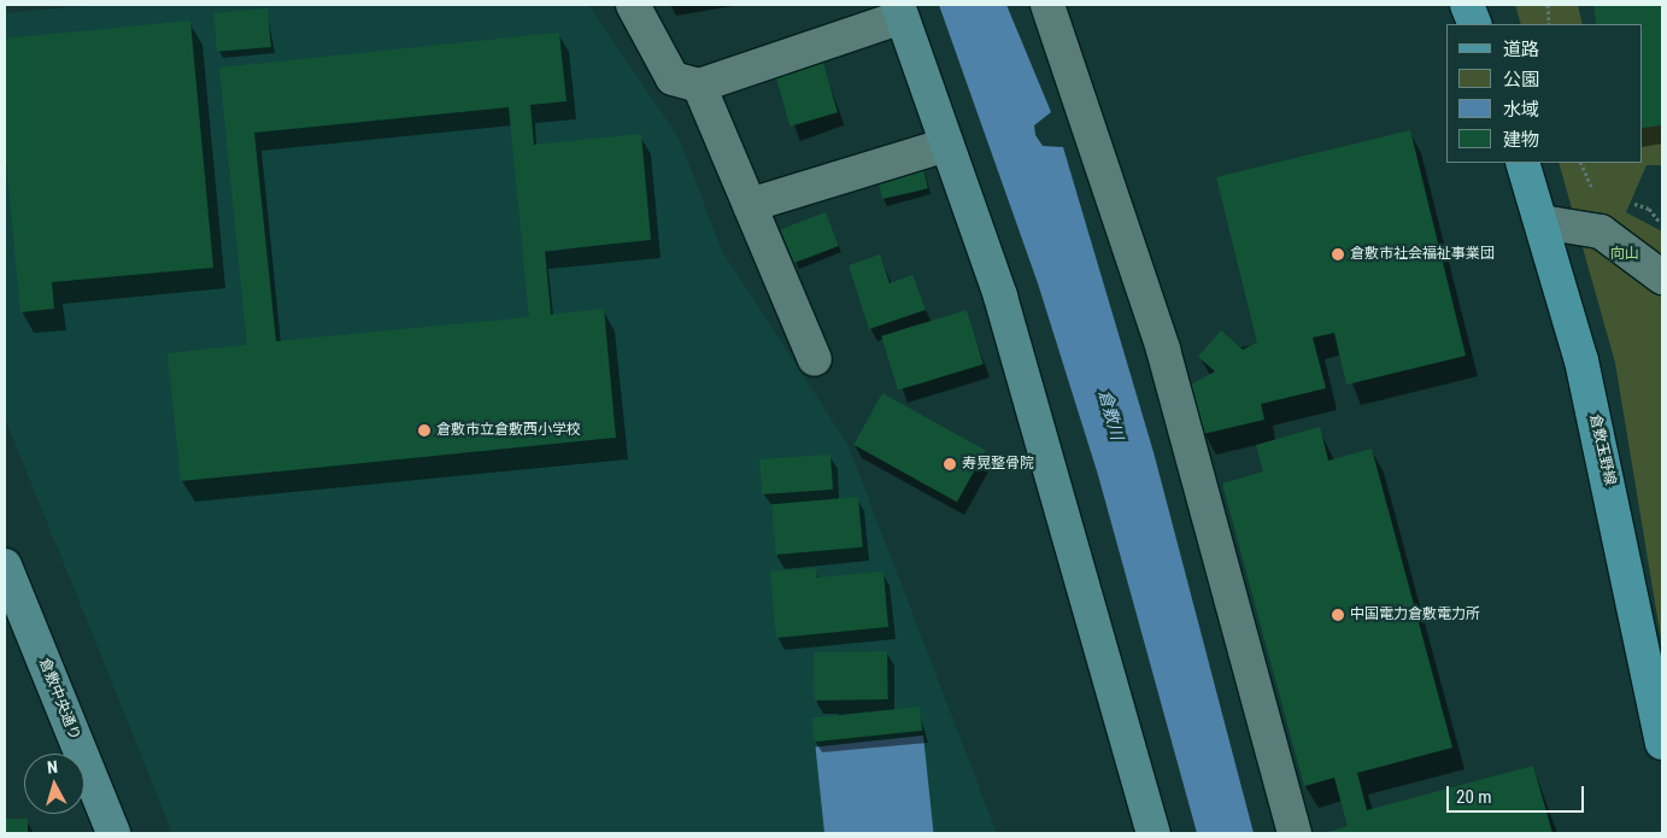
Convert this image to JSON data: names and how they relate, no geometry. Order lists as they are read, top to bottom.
{
  "streets": {
    "main road": ["倉敷玉野線"],
    "street": ["倉敷中央通り"]
  },
  "water": ["倉敷川"],
  "parks": ["向山"],
  "places": [
    "倉敷市社会福祉事業団",
    "倉敷市立倉敷西小学校",
    "寿晃整骨院",
    "中国電力倉敷電力所"
  ],
  "legend": [
    "道路",
    "公園",
    "水域",
    "建物"
  ],
  "scale_bar": "20 m",
  "north": "top"
}
